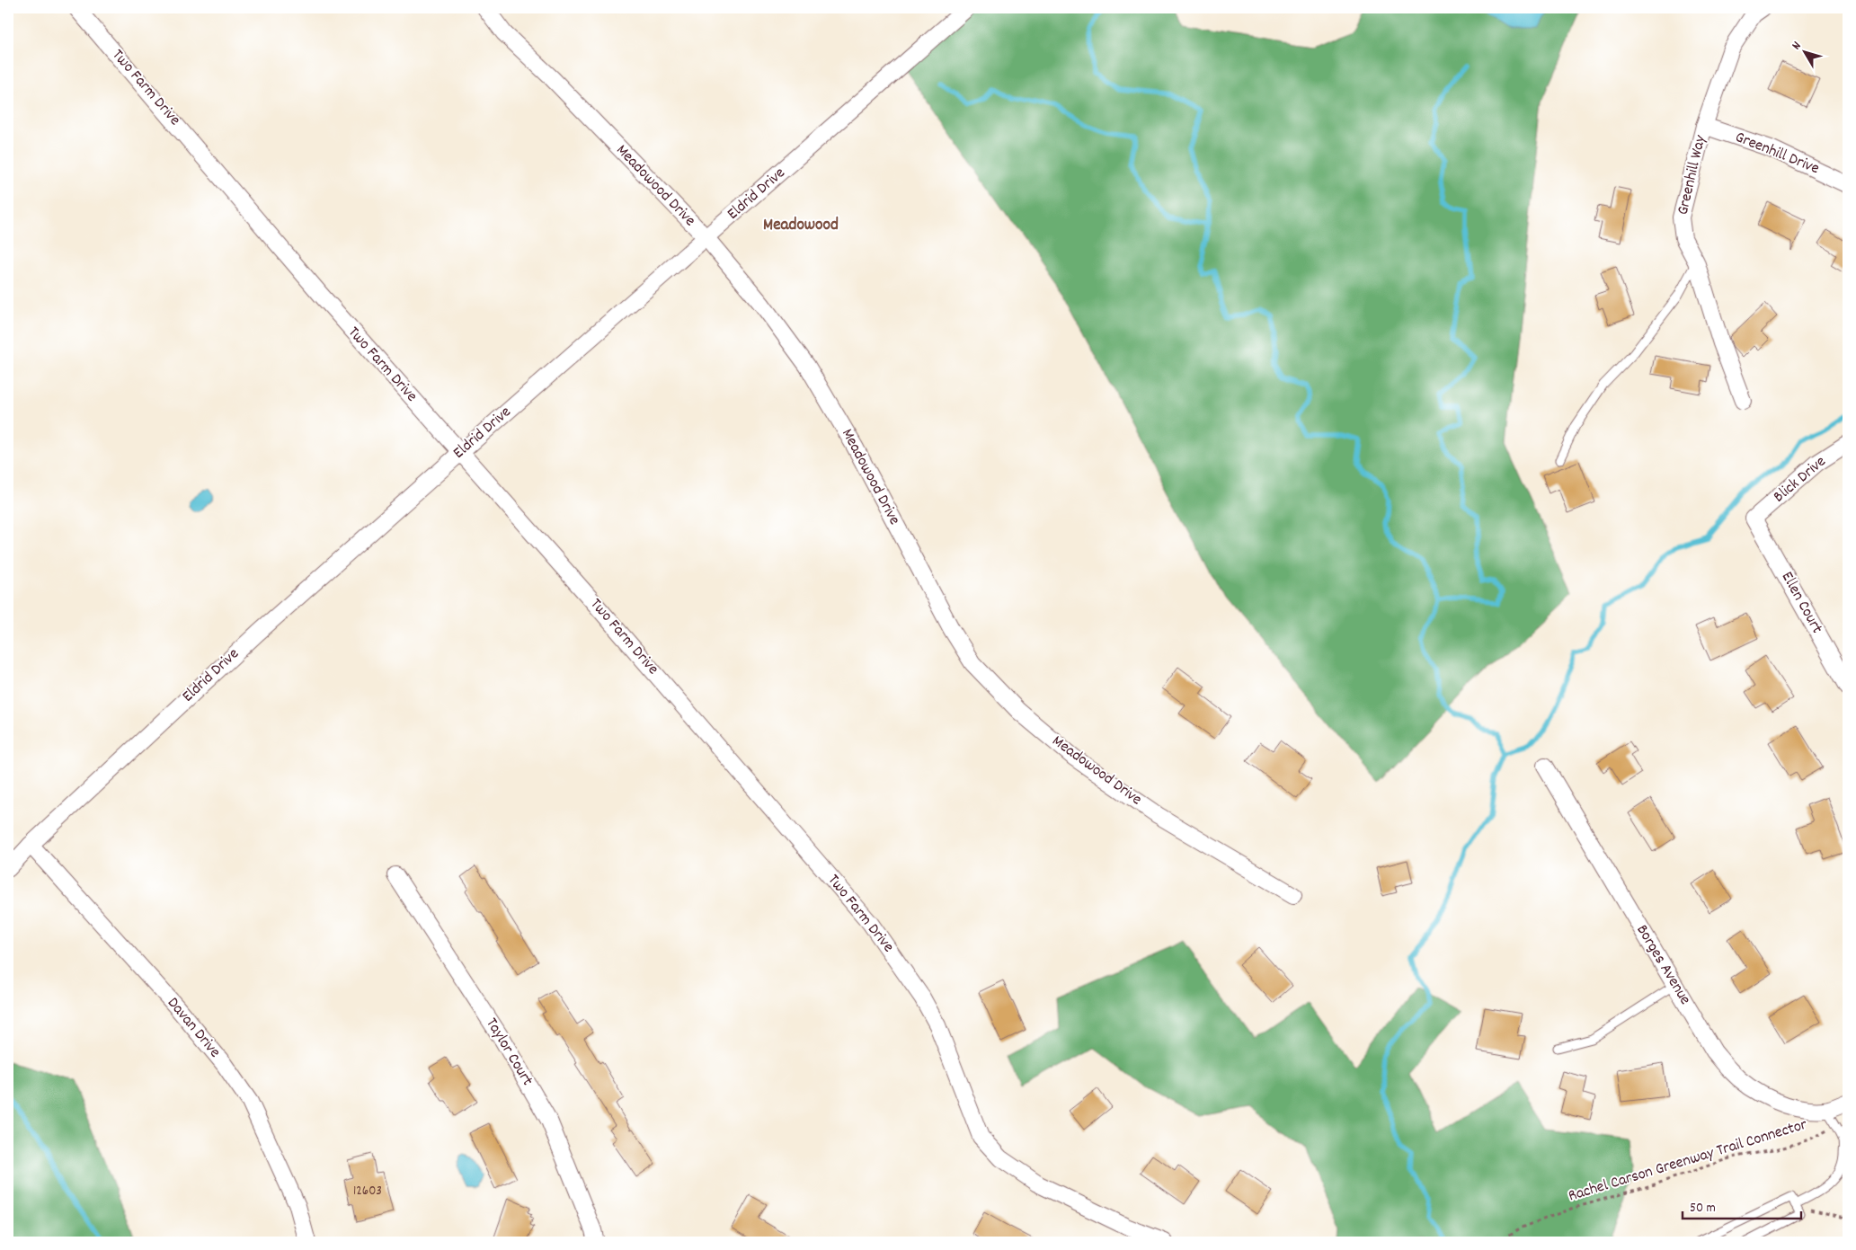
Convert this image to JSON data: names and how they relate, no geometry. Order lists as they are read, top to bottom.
{
  "streets": {
    "street": [
      "Two Farm Drive",
      "Greenhill Drive",
      "Greenhill Way",
      "Meadowood Drive",
      "Eldrid Drive",
      "Blick Drive",
      "Ellen Court",
      "Borges Avenue",
      "Davan Drive",
      "Taylor Court"
    ],
    "path": ["Rachel Carson Greenway Trail Connector"]
  },
  "crossings": [
    ["Two Farm Drive", "Eldrid Drive"],
    ["Greenhill Drive", "Greenhill Way"],
    ["Meadowood Drive", "Eldrid Drive"],
    ["Eldrid Drive", "Davan Drive"],
    ["Blick Drive", "Ellen Court"]
  ],
  "districts": ["Meadowood"],
  "house_numbers": ["12603"],
  "scale_bar": "50 m",
  "north": "top left"
}
